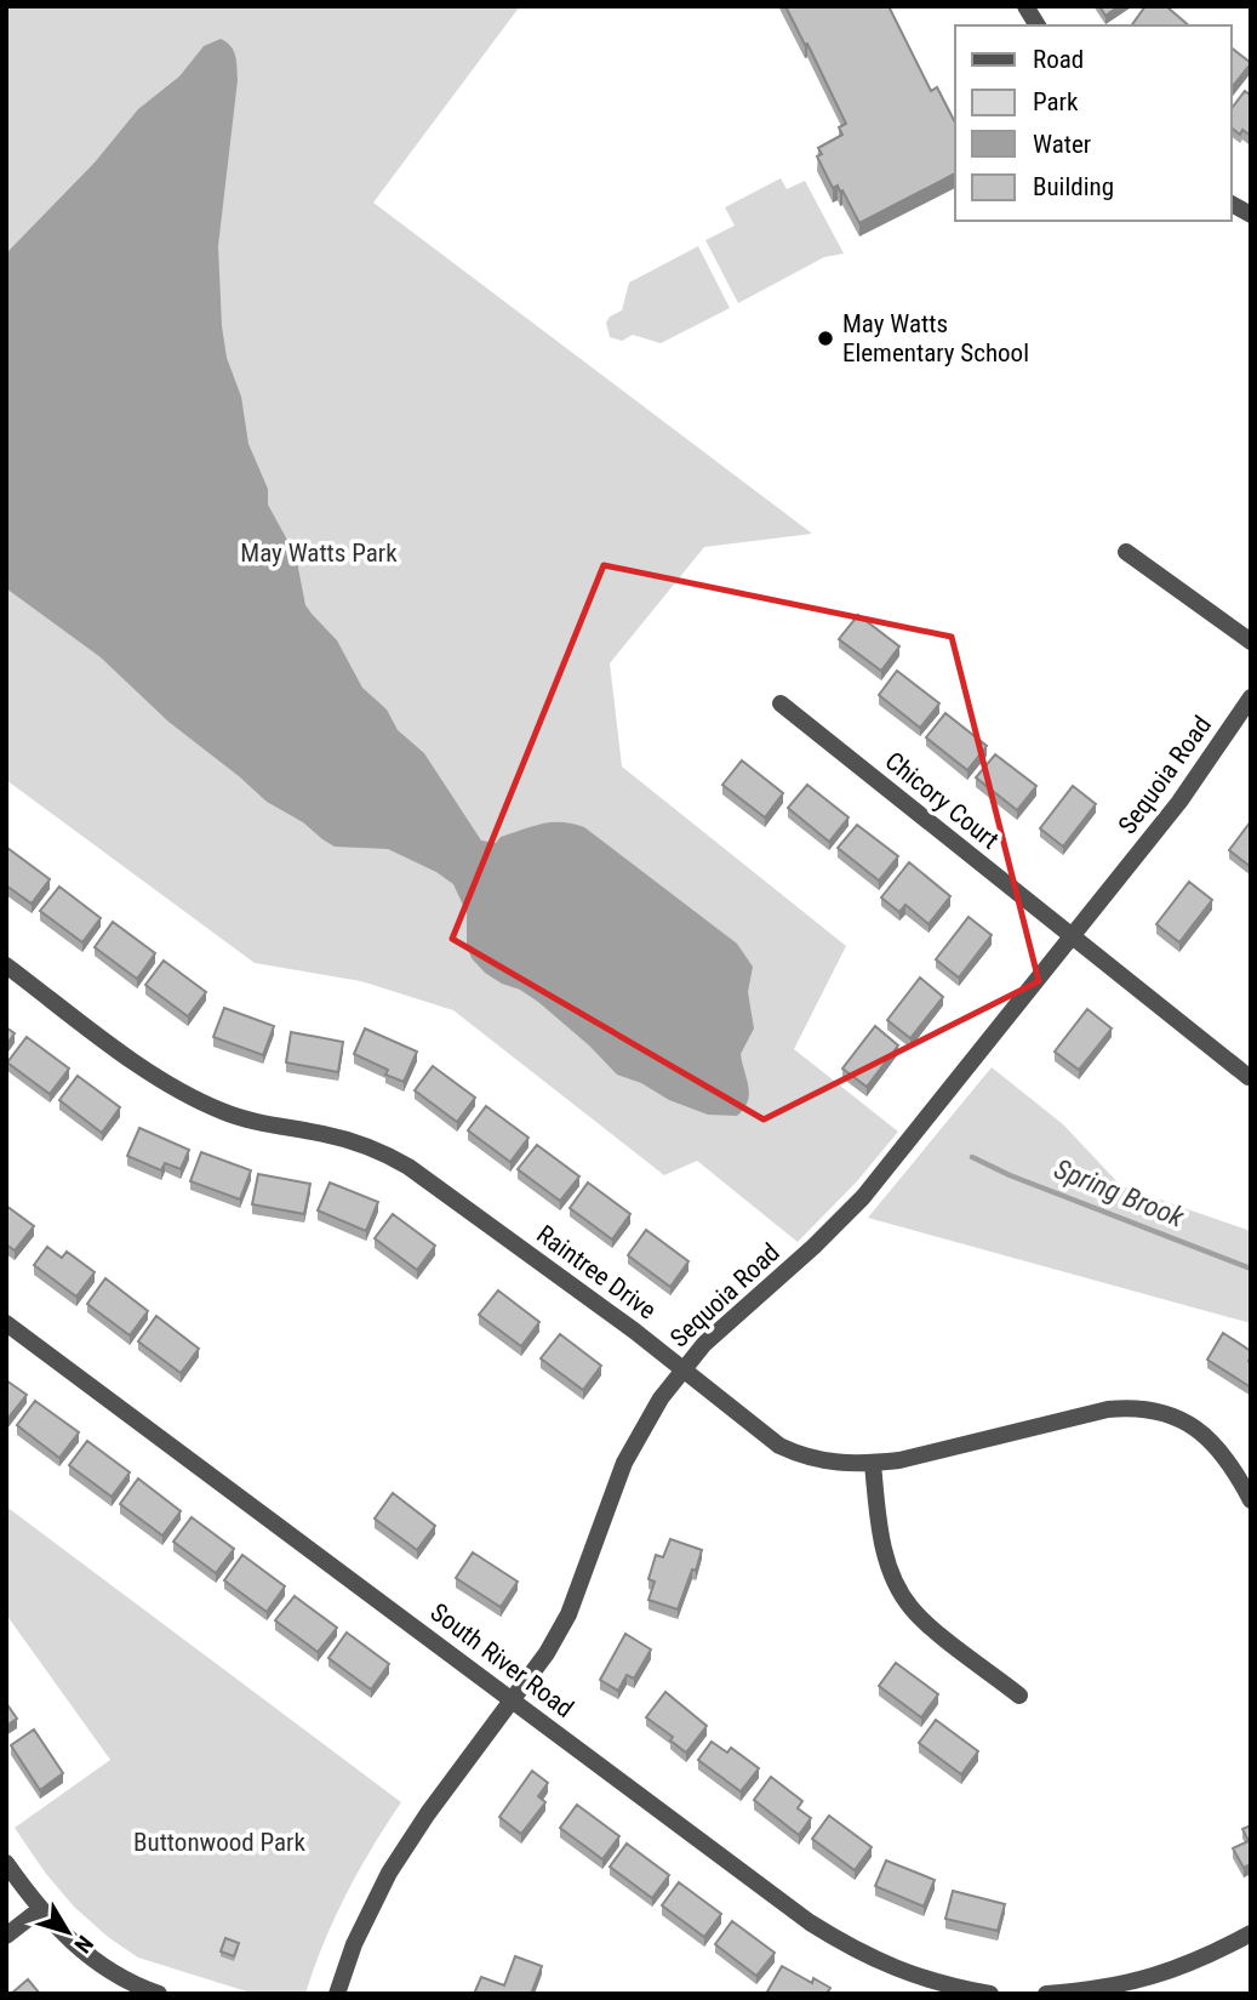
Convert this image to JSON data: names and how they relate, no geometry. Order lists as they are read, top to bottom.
{
  "streets": {
    "street": [
      "Sequoia Road",
      "Chicory Court",
      "Raintree Drive",
      "South River Road"
    ]
  },
  "crossings": [
    ["Sequoia Road", "Chicory Court"],
    ["Sequoia Road", "Raintree Drive"],
    ["Sequoia Road", "South River Road"]
  ],
  "water": ["Spring Brook"],
  "parks": ["May Watts Park", "Buttonwood Park"],
  "places": ["May Watts Elementary School"],
  "legend": [
    "Road",
    "Park",
    "Water",
    "Building"
  ],
  "north": "bottom right"
}
